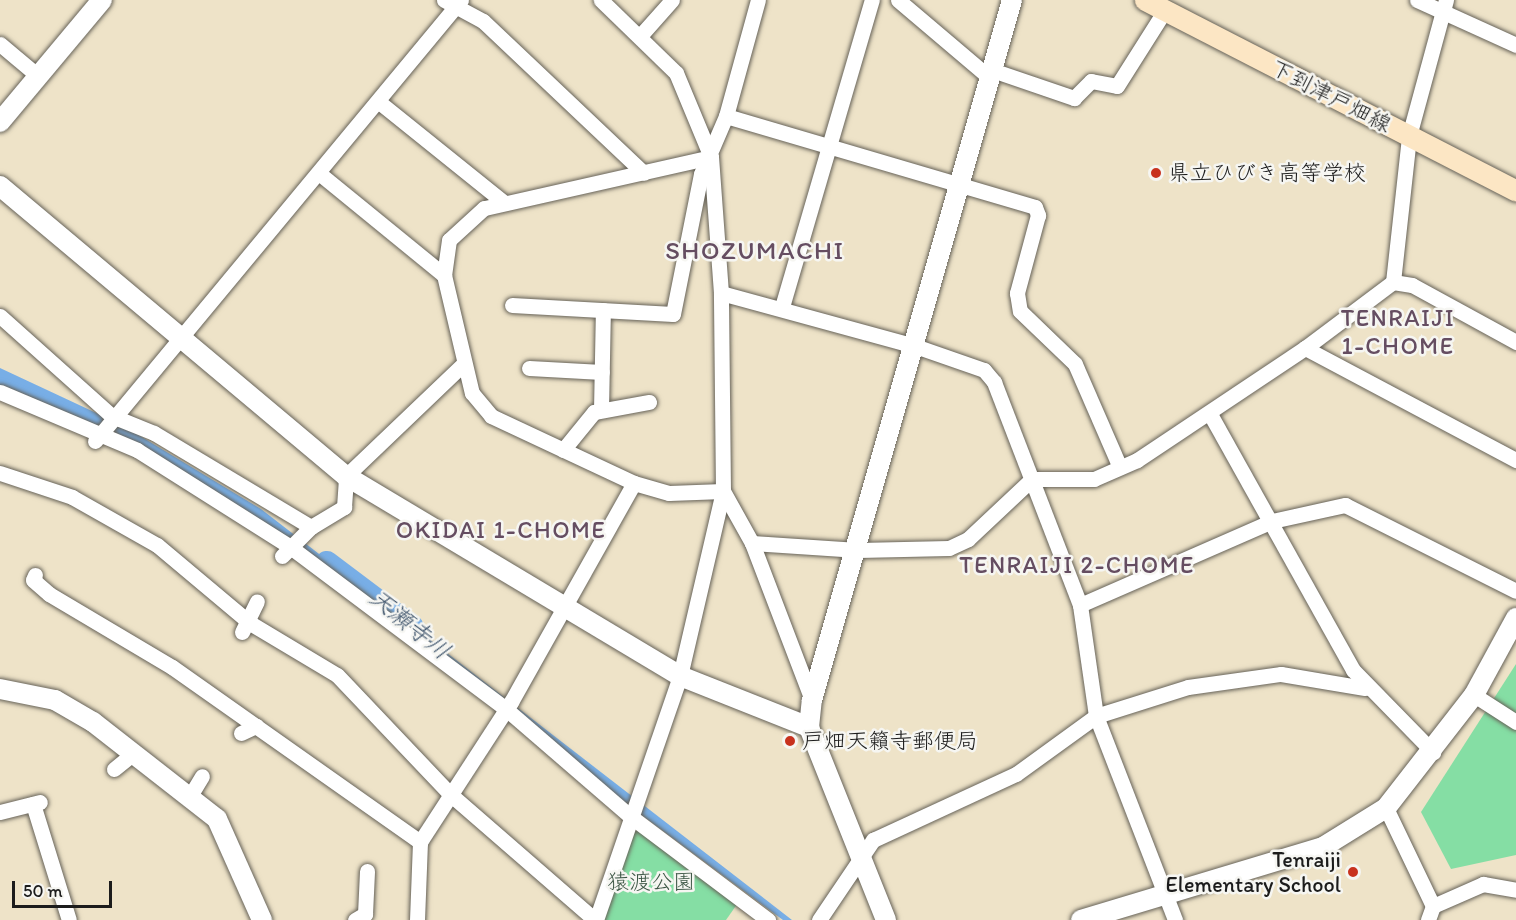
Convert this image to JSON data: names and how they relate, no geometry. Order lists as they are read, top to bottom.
{
  "streets": {
    "main road": ["下到津戸畑線"]
  },
  "districts": [
    "SHOZUMACHI",
    "TENRAIJI 1-CHOME",
    "OKIDAI 1-CHOME",
    "TENRAIJI 2-CHOME"
  ],
  "water": ["天瀬寺川"],
  "parks": ["猿渡公園"],
  "places": ["県立ひびき高等学校", "戸畑天籟寺郵便局", "Tenraiji Elementary School"],
  "scale_bar": "50 m"
}
